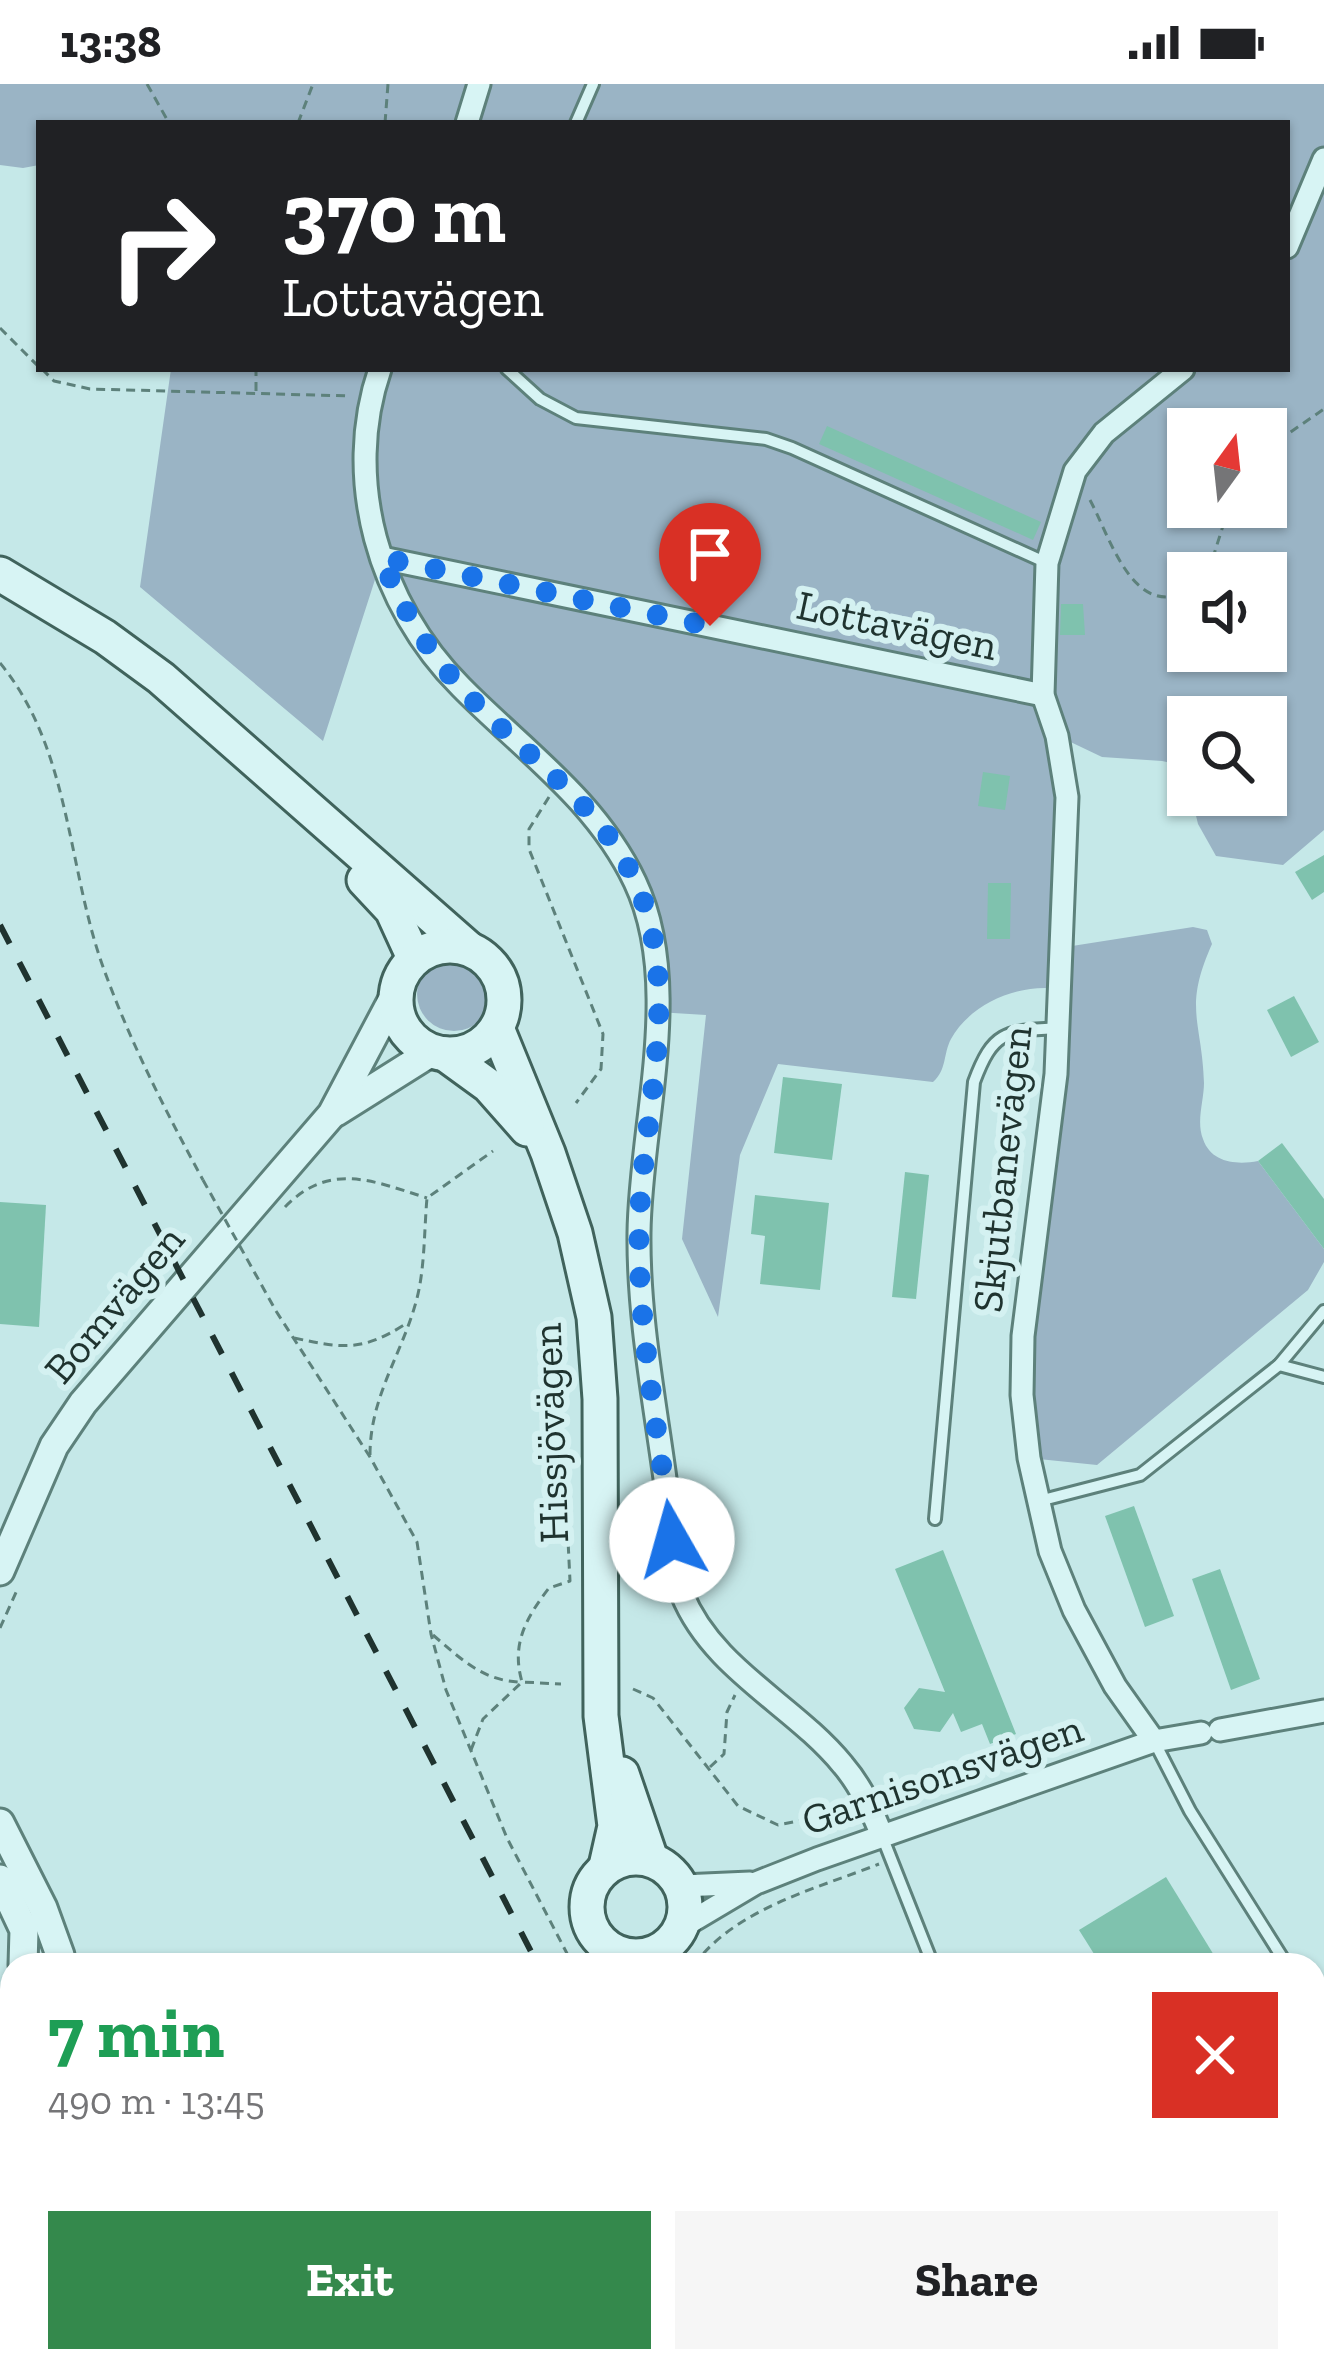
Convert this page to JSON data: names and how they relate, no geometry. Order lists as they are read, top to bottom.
{
  "streets": {
    "main road": ["Hissjövägen"],
    "street": [
      "Lottavägen",
      "Skjutbanevägen",
      "Bomvägen",
      "Garnisonsvägen"
    ]
  },
  "crossings": [
    ["Lottavägen", "Skjutbanevägen"],
    ["Skjutbanevägen", "Garnisonsvägen"],
    ["Bomvägen", "Hissjövägen"]
  ],
  "north": "top",
  "page": {
    "status": "13:38",
    "turn": ["370 m", "Lottavägen"],
    "heading": ["7 min", "490 m · 13:45"],
    "buttons": ["Exit", "Share"]
  }
}
